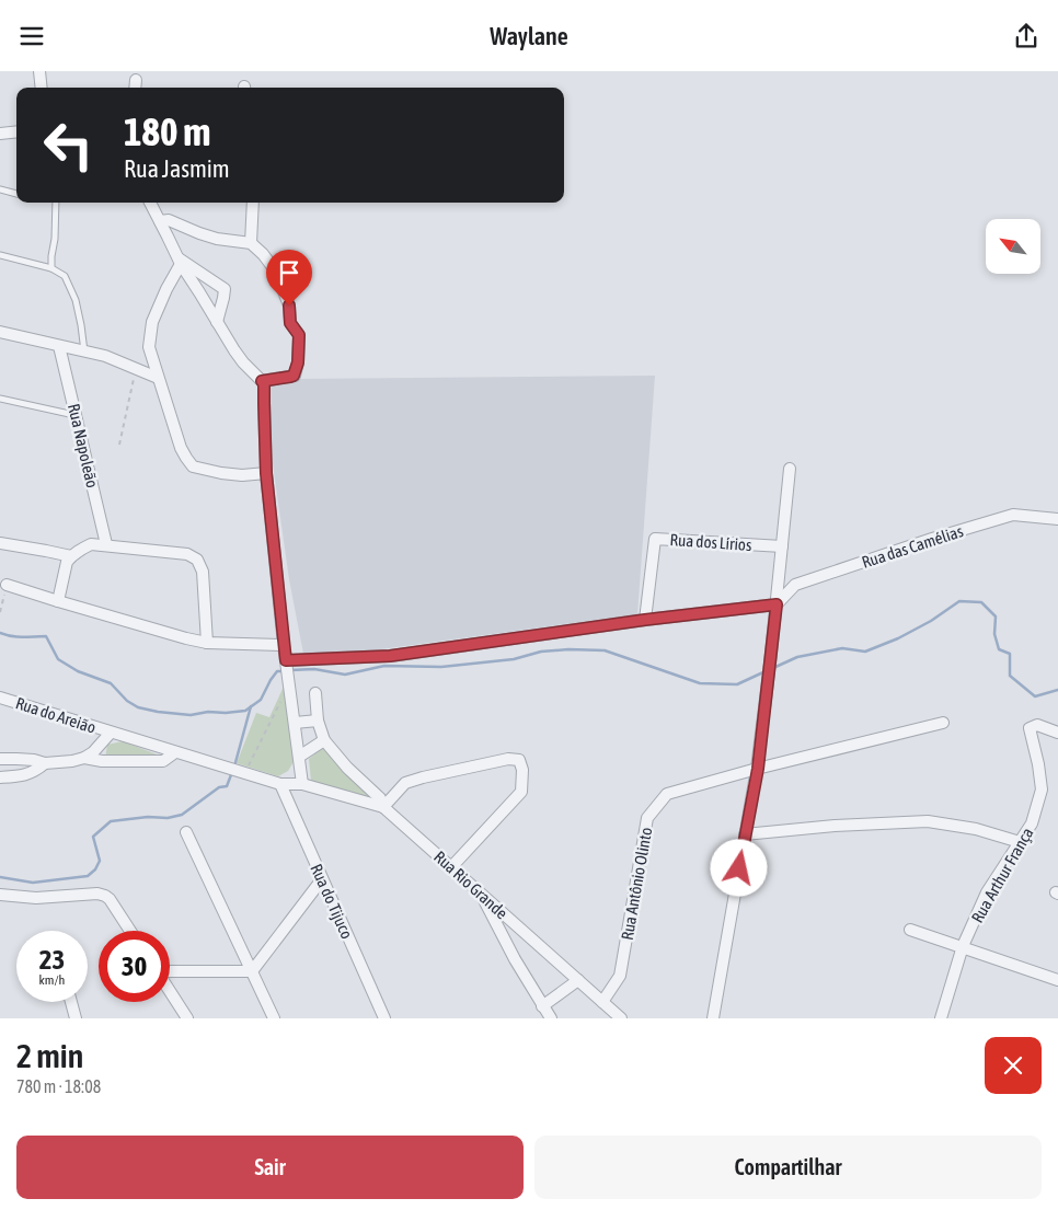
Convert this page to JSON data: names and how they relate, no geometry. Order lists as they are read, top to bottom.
{
  "streets": {
    "street": [
      "Rua Napoleão",
      "Rua dos Lírios",
      "Rua das Camélias",
      "Rua do Areião",
      "Rua Arthur França",
      "Rua Antônio Olinto",
      "Rua Rio Grande",
      "Rua do Tijuco"
    ]
  },
  "crossings": [
    ["Rua Antônio Olinto", "Rua Rio Grande"]
  ],
  "north": "top left",
  "page": {
    "header": "Waylane",
    "turn": ["180 m", "Rua Jasmim"],
    "speed": "23 km/h",
    "limit": "30",
    "heading": ["2 min", "780 m · 18:08"],
    "buttons": ["Sair", "Compartilhar"]
  }
}
